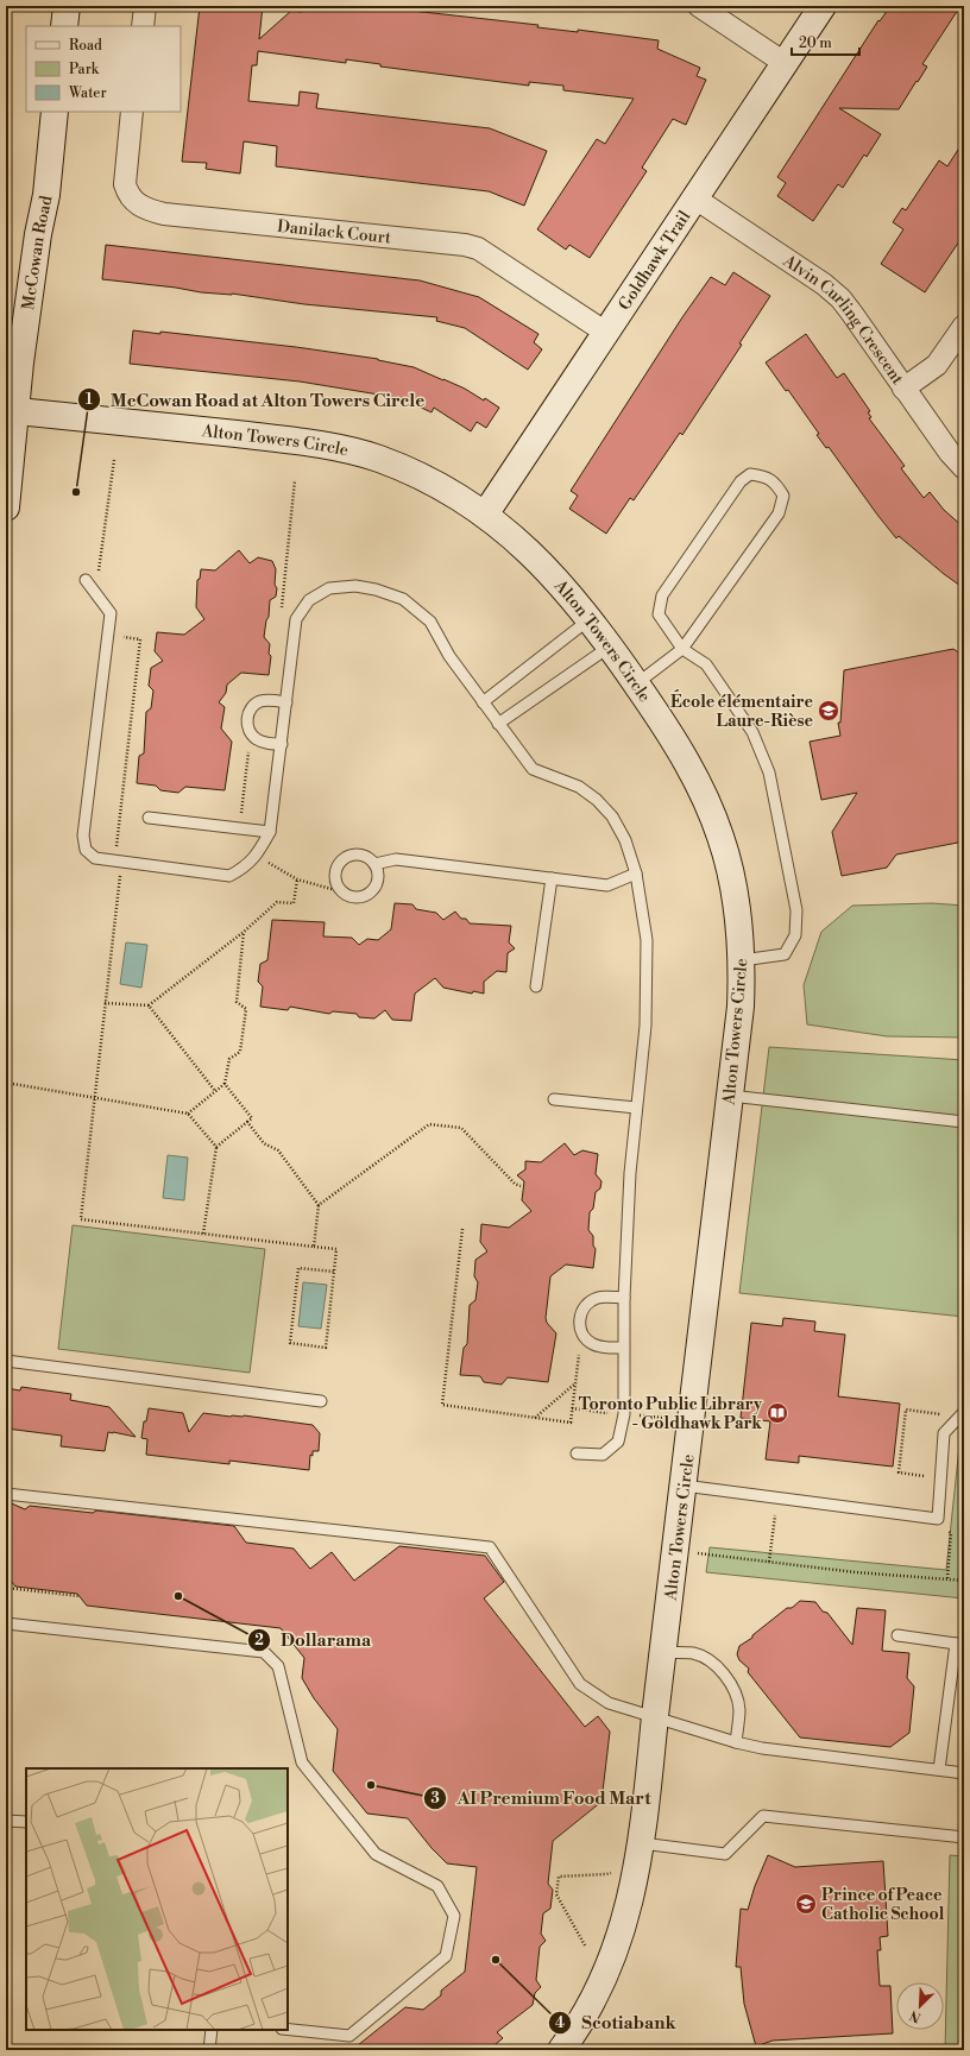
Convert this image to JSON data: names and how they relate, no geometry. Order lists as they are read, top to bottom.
{
  "streets": {
    "street": [
      "Danilack Court",
      "McCowan Road",
      "Goldhawk Trail",
      "Alvin Curling Crescent",
      "Alton Towers Circle"
    ]
  },
  "crossings": [
    ["Danilack Court", "Goldhawk Trail"],
    ["McCowan Road", "Alton Towers Circle"],
    ["Goldhawk Trail", "Alvin Curling Crescent"],
    ["Goldhawk Trail", "Alton Towers Circle"]
  ],
  "places": {
    "other": [
      "McCowan Road at Alton Towers Circle",
      "Dollarama",
      "AI Premium Food Mart",
      "Scotiabank"
    ],
    "school or university": ["École élémentaire Laure-Rièse", "Prince of Peace Catholic School"],
    "library": ["Toronto Public Library - Goldhawk Park"]
  },
  "legend": ["Road", "Park", "Water"],
  "scale_bar": "20 m",
  "north": "bottom left"
}
